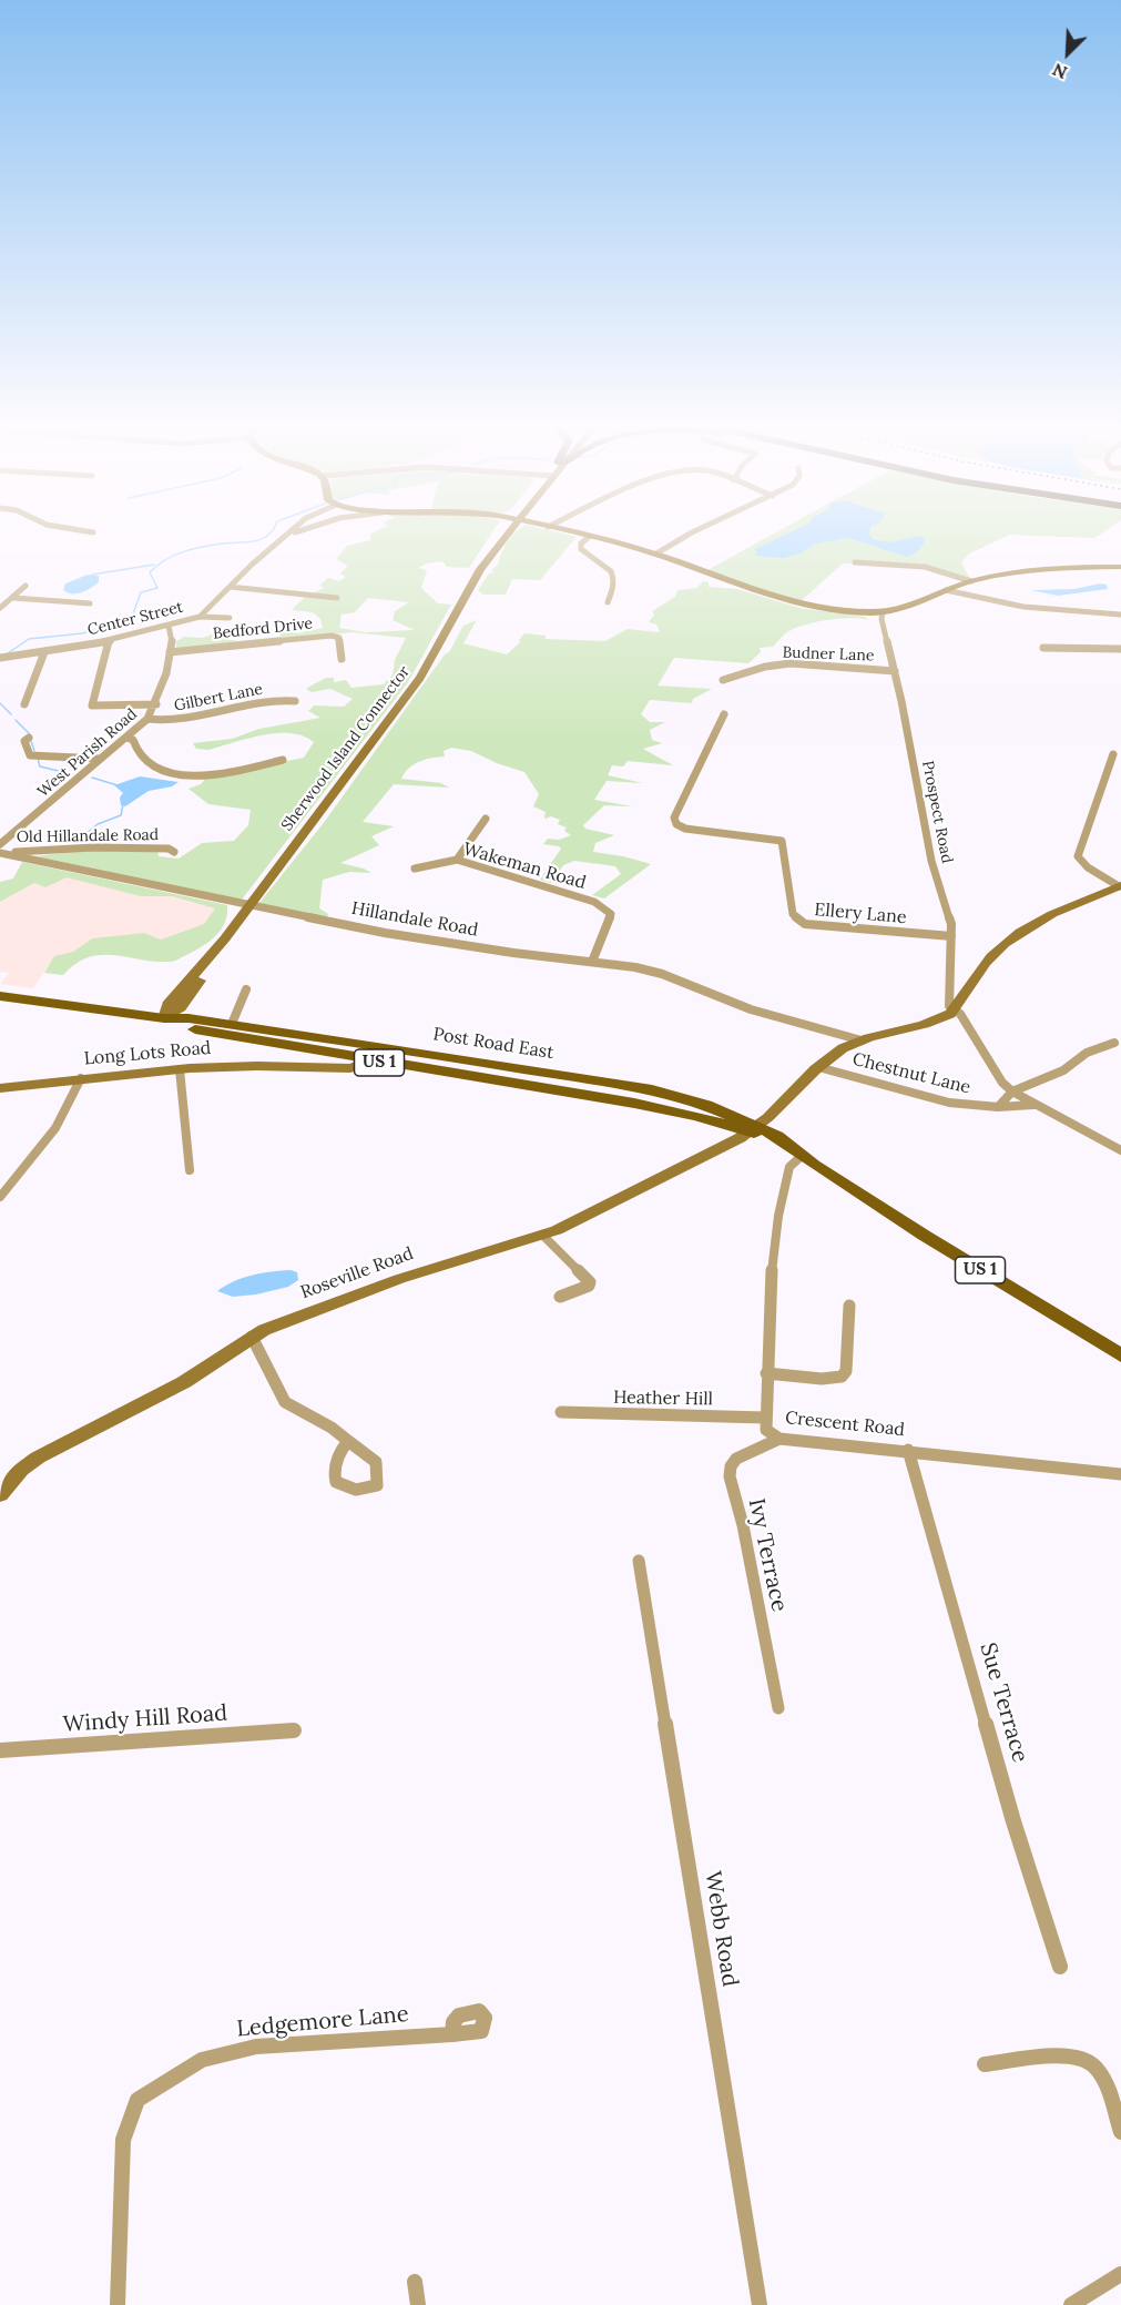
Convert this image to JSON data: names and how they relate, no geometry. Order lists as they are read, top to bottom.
{
  "streets": {
    "main road": [
      "Sherwood Island Connector",
      "Post Road East",
      "Long Lots Road",
      "US 1",
      "Roseville Road"
    ],
    "street": [
      "Center Street",
      "Bedford Drive",
      "Budner Lane",
      "Gilbert Lane",
      "West Parish Road",
      "Prospect Road",
      "Old Hillandale Road",
      "Wakeman Road",
      "Ellery Lane",
      "Hillandale Road",
      "Chestnut Lane",
      "Heather Hill",
      "Crescent Road",
      "Ivy Terrace",
      "Sue Terrace",
      "Windy Hill Road",
      "Webb Road",
      "Ledgemore Lane"
    ]
  },
  "crossings": [
    ["Center Street", "West Parish Road"],
    ["Bedford Drive", "West Parish Road"],
    ["Budner Lane", "Prospect Road"],
    ["Gilbert Lane", "West Parish Road"],
    ["Sherwood Island Connector", "Post Road East"],
    ["Prospect Road", "Ellery Lane"],
    ["Old Hillandale Road", "Hillandale Road"],
    ["Wakeman Road", "Hillandale Road"],
    ["Hillandale Road", "Roseville Road"],
    ["Post Road East", "Long Lots Road"],
    ["Post Road East", "Roseville Road"],
    ["Post Road East", "Crescent Road"],
    ["Chestnut Lane", "Roseville Road"],
    ["Heather Hill", "Crescent Road"],
    ["Crescent Road", "Ivy Terrace"],
    ["Crescent Road", "Sue Terrace"]
  ],
  "north": "bottom left"
}
